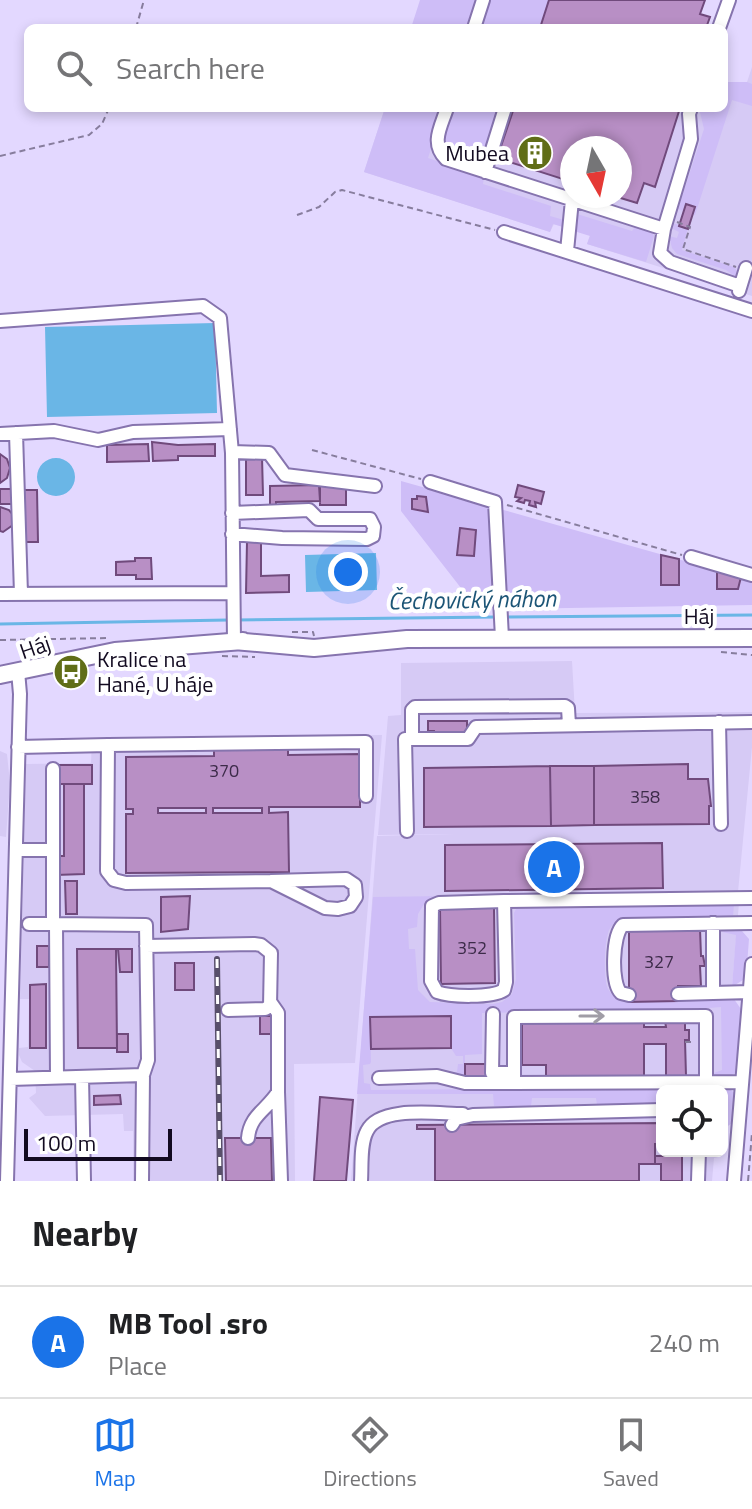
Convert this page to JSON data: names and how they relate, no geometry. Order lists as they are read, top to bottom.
{
  "streets": {
    "main road": ["Háj"]
  },
  "water": ["Čechovický náhon"],
  "places": {
    "building": ["Mubea"],
    "bus stop": ["Kralice na Hané, U háje"]
  },
  "house_numbers": [
    "370",
    "358",
    "352",
    "327"
  ],
  "scale_bar": "100 m",
  "north": "bottom",
  "page": {
    "search": "Search here",
    "pins": "A",
    "scale": "100 m",
    "heading": "Nearby",
    "list": [
      {
        "mark": "A",
        "name": "MB Tool .sro",
        "note": "Place",
        "value": "240 m"
      }
    ],
    "nav": ["Map", "Directions", "Saved"]
  }
}
